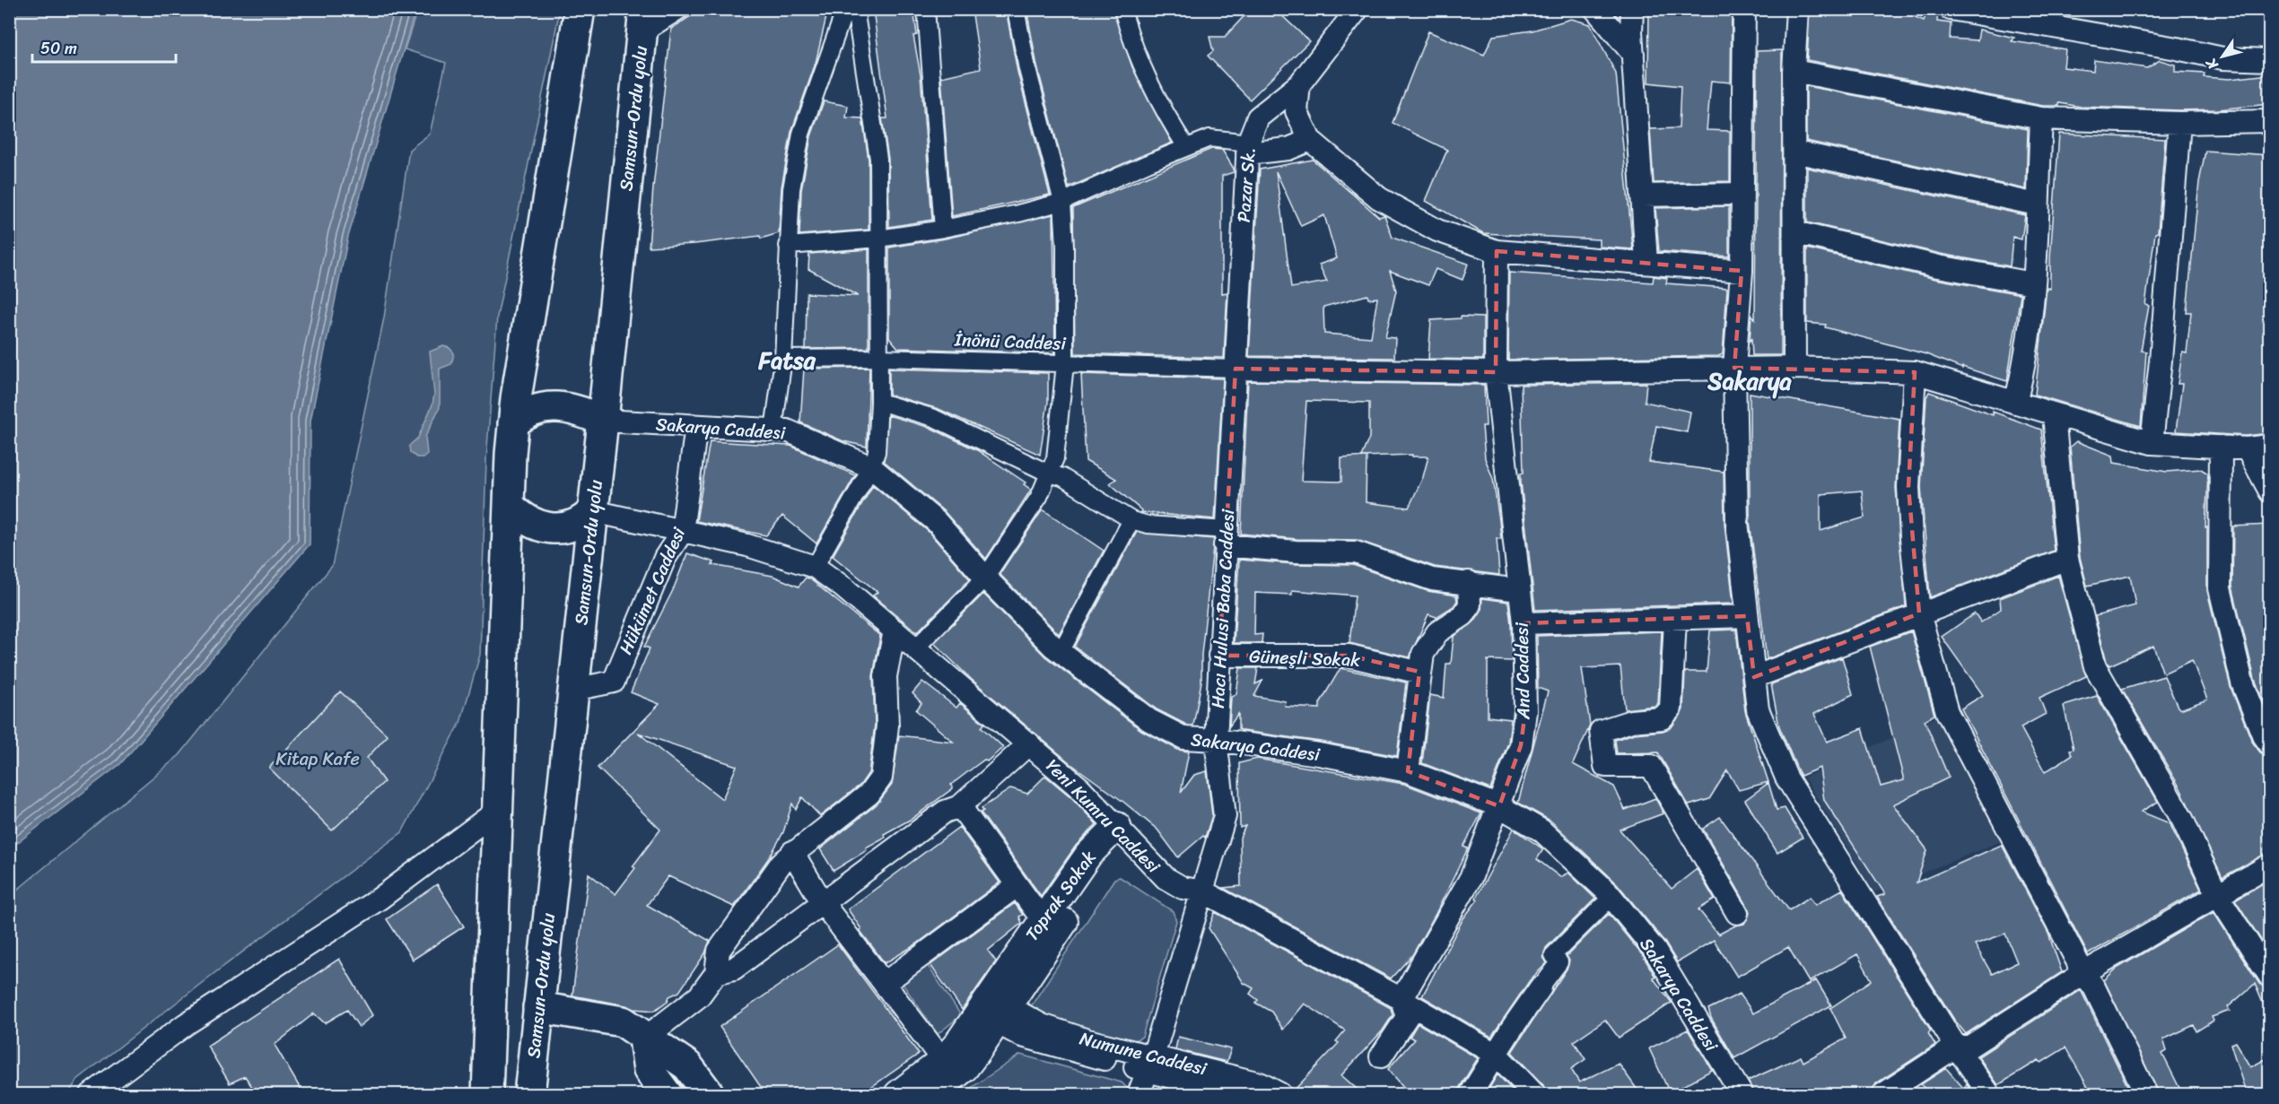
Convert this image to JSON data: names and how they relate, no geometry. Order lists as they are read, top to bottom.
{
  "streets": {
    "main road": ["Samsun-Ordu yolu"],
    "street": [
      "Pazar Sk.",
      "İnönü Caddesi",
      "Sakarya Caddesi",
      "Hükümet Caddesi",
      "Hacı Hulusi Baba Caddesi",
      "Güneşli Sokak",
      "And Caddesi",
      "Yeni Kumru Caddesi",
      "Toprak Sokak",
      "Numune Caddesi"
    ]
  },
  "crossings": [
    ["Samsun-Ordu yolu", "Sakarya Caddesi"],
    ["Samsun-Ordu yolu", "Hükümet Caddesi"],
    ["Samsun-Ordu yolu", "Yeni Kumru Caddesi"],
    ["Pazar Sk.", "İnönü Caddesi"],
    ["Pazar Sk.", "Hacı Hulusi Baba Caddesi"],
    ["İnönü Caddesi", "Hacı Hulusi Baba Caddesi"],
    ["Sakarya Caddesi", "Hükümet Caddesi"],
    ["Sakarya Caddesi", "Hacı Hulusi Baba Caddesi"],
    ["Sakarya Caddesi", "And Caddesi"],
    ["Sakarya Caddesi", "Yeni Kumru Caddesi"],
    ["Hükümet Caddesi", "Yeni Kumru Caddesi"],
    ["Hacı Hulusi Baba Caddesi", "Güneşli Sokak"],
    ["Hacı Hulusi Baba Caddesi", "Yeni Kumru Caddesi"],
    ["Hacı Hulusi Baba Caddesi", "Numune Caddesi"],
    ["And Caddesi", "Yeni Kumru Caddesi"],
    ["Yeni Kumru Caddesi", "Toprak Sokak"],
    ["Toprak Sokak", "Numune Caddesi"]
  ],
  "districts": ["Fatsa", "Sakarya"],
  "parks": ["Kitap Kafe"],
  "scale_bar": "50 m",
  "north": "bottom left"
}
